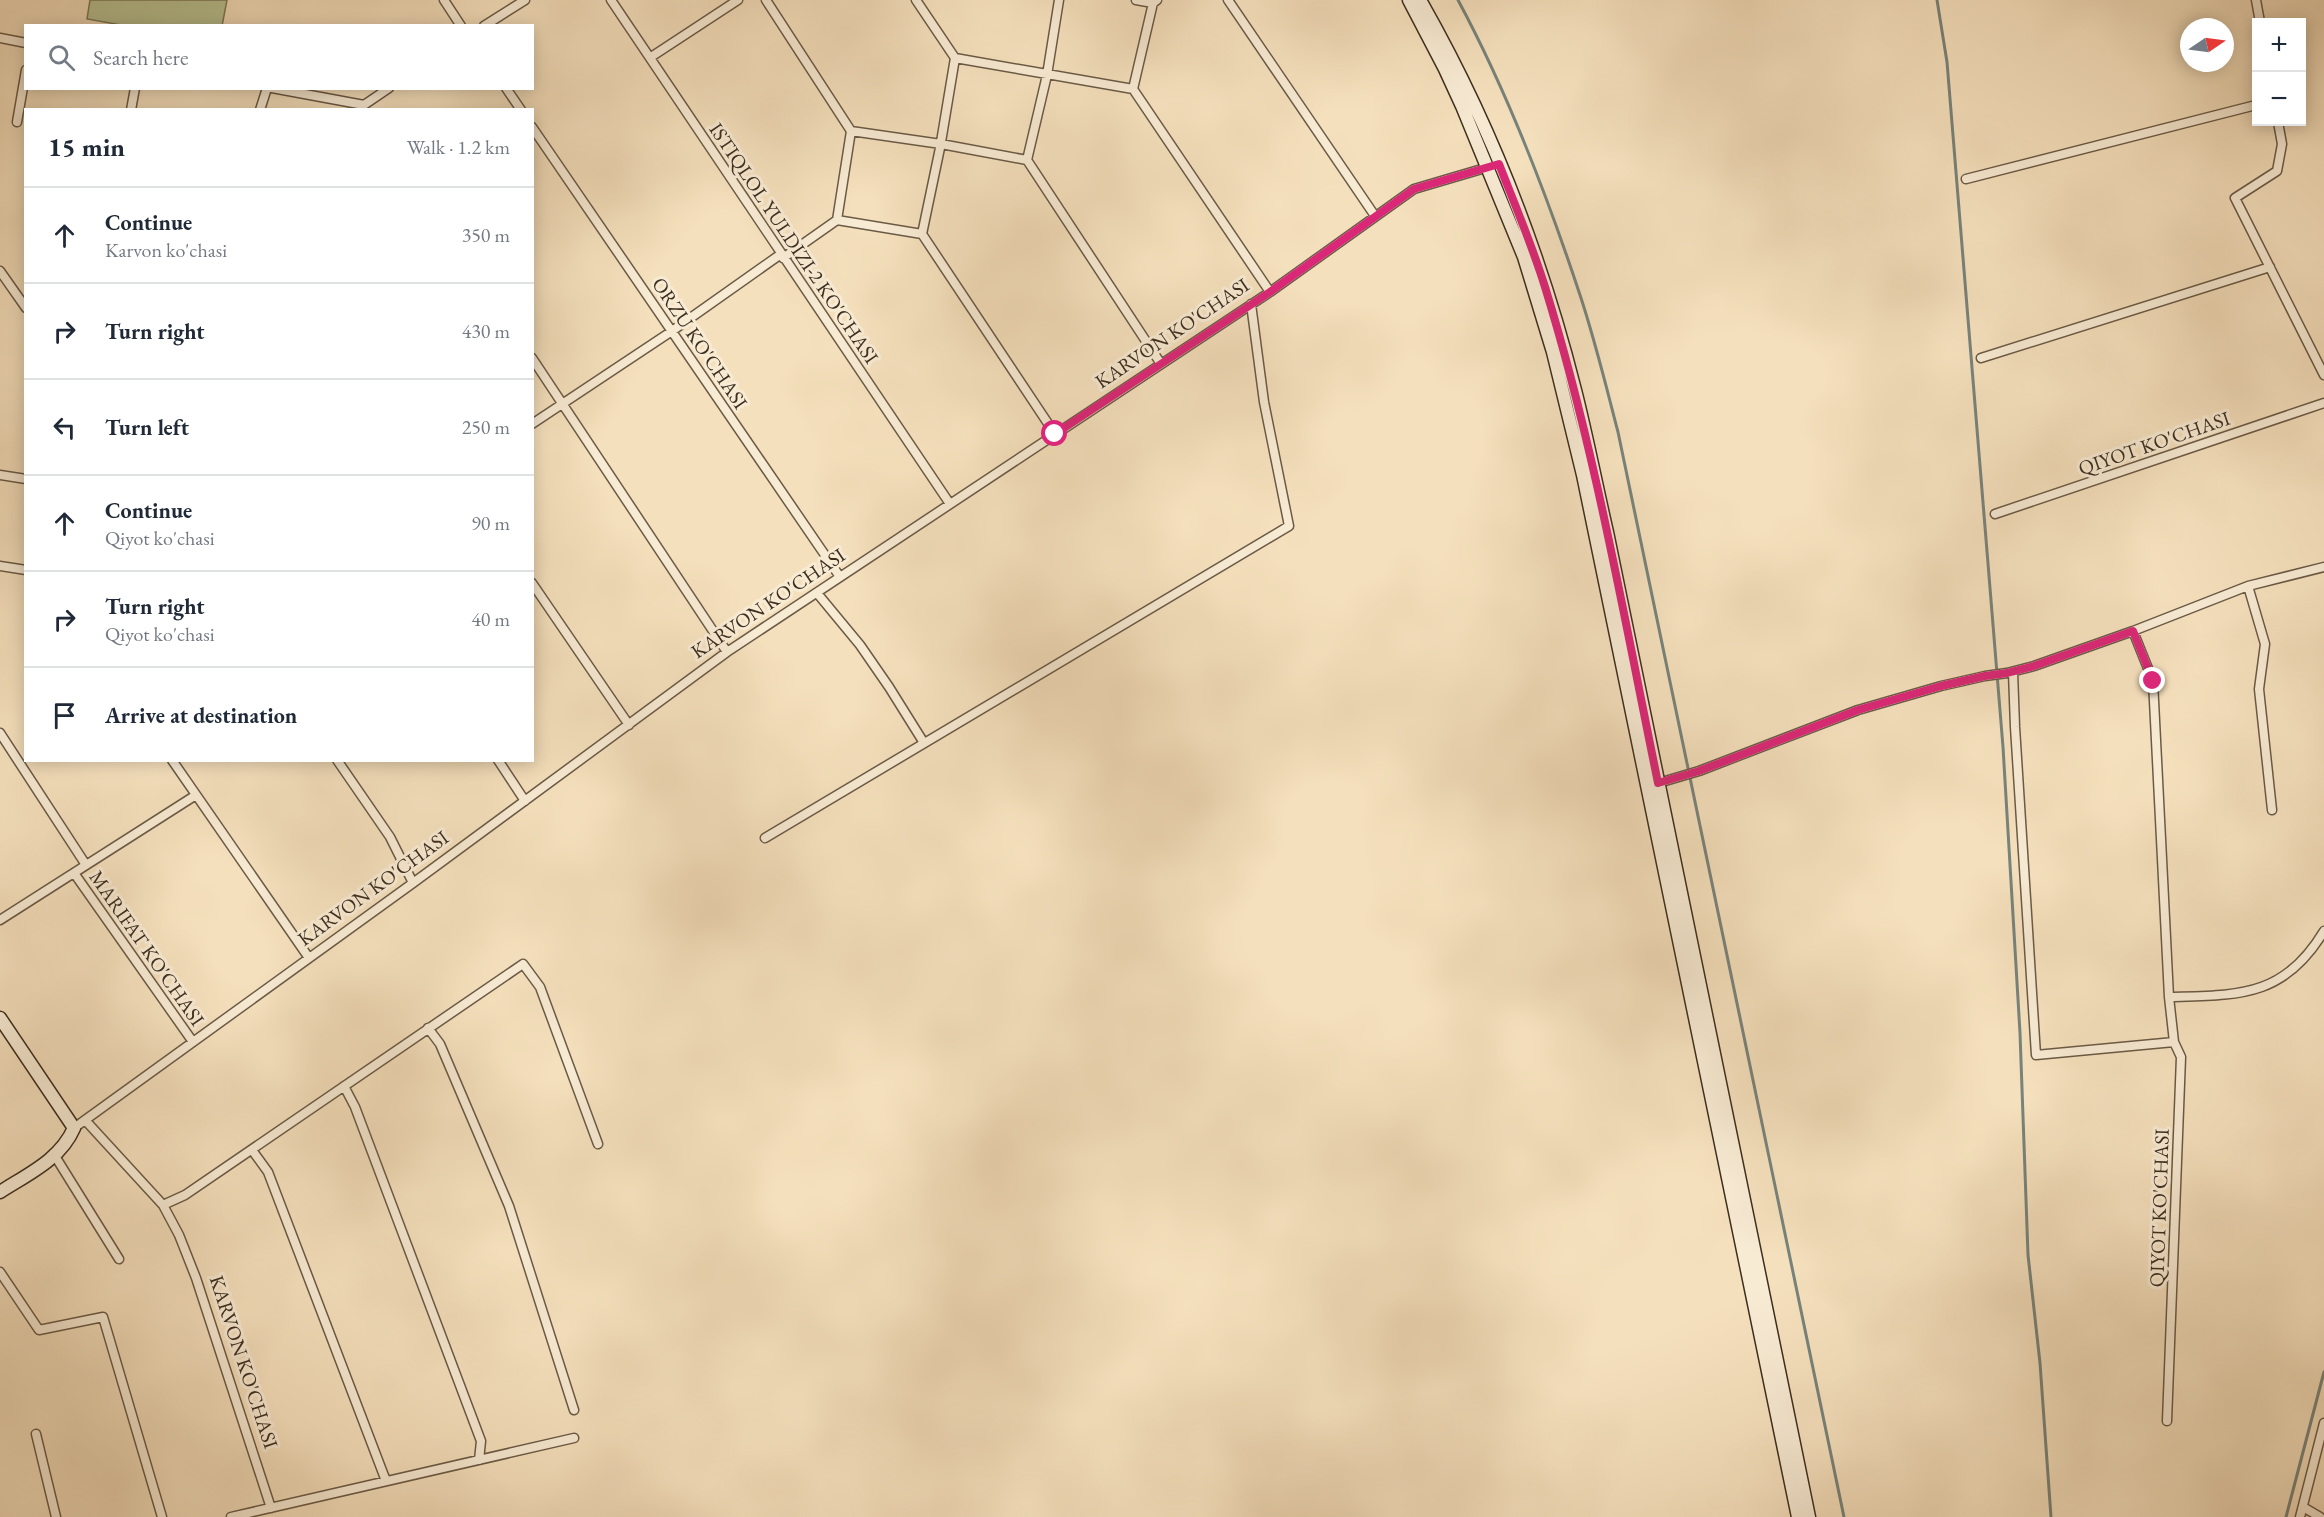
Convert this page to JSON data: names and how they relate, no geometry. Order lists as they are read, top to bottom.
{
  "streets": {
    "main road": ["KARVON KO'CHASI"],
    "street": [
      "ISTIQLOL YULDIZI-2 KO'CHASI",
      "ORZU KO'CHASI",
      "QIYOT KO'CHASI",
      "MARIFAT KO'CHASI"
    ]
  },
  "crossings": [
    ["ISTIQLOL YULDIZI-2 KO'CHASI", "KARVON KO'CHASI"],
    ["KARVON KO'CHASI", "ORZU KO'CHASI"],
    ["KARVON KO'CHASI", "MARIFAT KO'CHASI"]
  ],
  "north": "right",
  "page": {
    "map_buttons": ["+", "−"],
    "search": "Search here",
    "heading": ["15 min", "Walk · 1.2 km"],
    "list": [
      ["Continue", "Karvon ko'chasi", "350 m"],
      ["Turn right", "430 m"],
      ["Turn left", "250 m"],
      ["Continue", "Qiyot ko'chasi", "90 m"],
      ["Turn right", "Qiyot ko'chasi", "40 m"],
      "Arrive at destination"
    ]
  }
}
